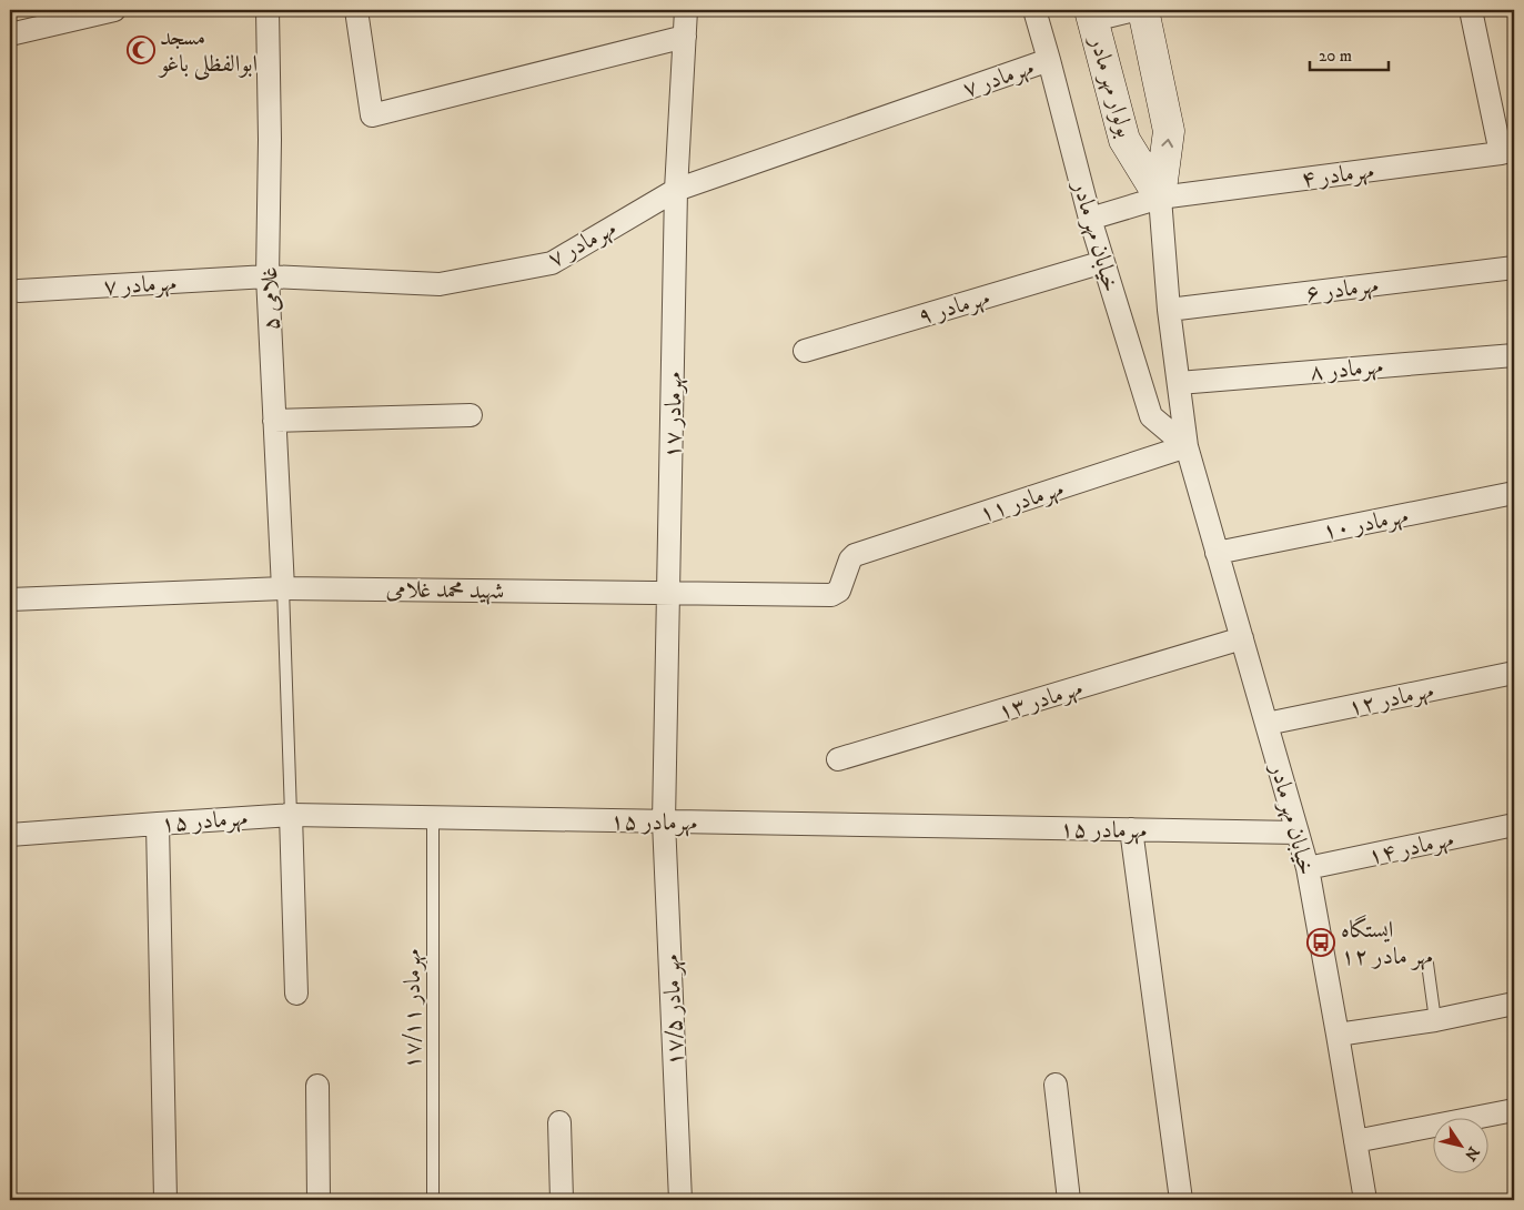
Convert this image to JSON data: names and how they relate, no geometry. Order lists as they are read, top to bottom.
{
  "streets": {
    "street": [
      "مهرمادر ۷",
      "بولوار مهر مادر",
      "مهرمادر ۴",
      "خیابان مهر مادر",
      "مهرمادر ۶",
      "غلامی ۵",
      "مهرمادر ۹",
      "مهرمادر ۸",
      "مهرمادر ۱۷",
      "مهرمادر ۱۱",
      "مهرمادر ۱۰",
      "شهید محمد غلامی",
      "مهرمادر ۱۲",
      "مهرمادر ۱۳",
      "مهرمادر ۱۵",
      "مهرمادر ۱۴",
      "مهر مادر ۱۷/۵"
    ],
    "lane": ["مهرمادر ۱۷/۱۱"]
  },
  "crossings": [
    ["مهرمادر ۷", "خیابان مهر مادر"],
    ["مهرمادر ۷", "غلامی ۵"],
    ["مهرمادر ۷", "مهرمادر ۱۷"],
    ["بولوار مهر مادر", "مهرمادر ۴"],
    ["بولوار مهر مادر", "خیابان مهر مادر"],
    ["مهرمادر ۴", "خیابان مهر مادر"],
    ["خیابان مهر مادر", "مهرمادر ۶"],
    ["خیابان مهر مادر", "مهرمادر ۹"],
    ["خیابان مهر مادر", "مهرمادر ۸"],
    ["خیابان مهر مادر", "مهرمادر ۱۱"],
    ["خیابان مهر مادر", "مهرمادر ۱۰"],
    ["خیابان مهر مادر", "مهرمادر ۱۲"],
    ["خیابان مهر مادر", "مهرمادر ۱۳"],
    ["خیابان مهر مادر", "مهرمادر ۱۵"],
    ["خیابان مهر مادر", "مهرمادر ۱۴"],
    ["غلامی ۵", "شهید محمد غلامی"],
    ["مهرمادر ۱۷", "شهید محمد غلامی"],
    ["مهرمادر ۱۷", "مهرمادر ۱۵"],
    ["مهرمادر ۱۷", "مهر مادر ۱۷/۵"],
    ["مهرمادر ۱۱", "شهید محمد غلامی"],
    ["مهرمادر ۱۵", "مهرمادر ۱۷/۱۱"],
    ["مهرمادر ۱۵", "مهر مادر ۱۷/۵"]
  ],
  "places": {
    "mosque": ["مسجد ابوالفظلی باغو"],
    "bus stop": ["ایستگاه مهر مادر ۱۲"]
  },
  "scale_bar": "20 m",
  "north": "bottom right"
}
